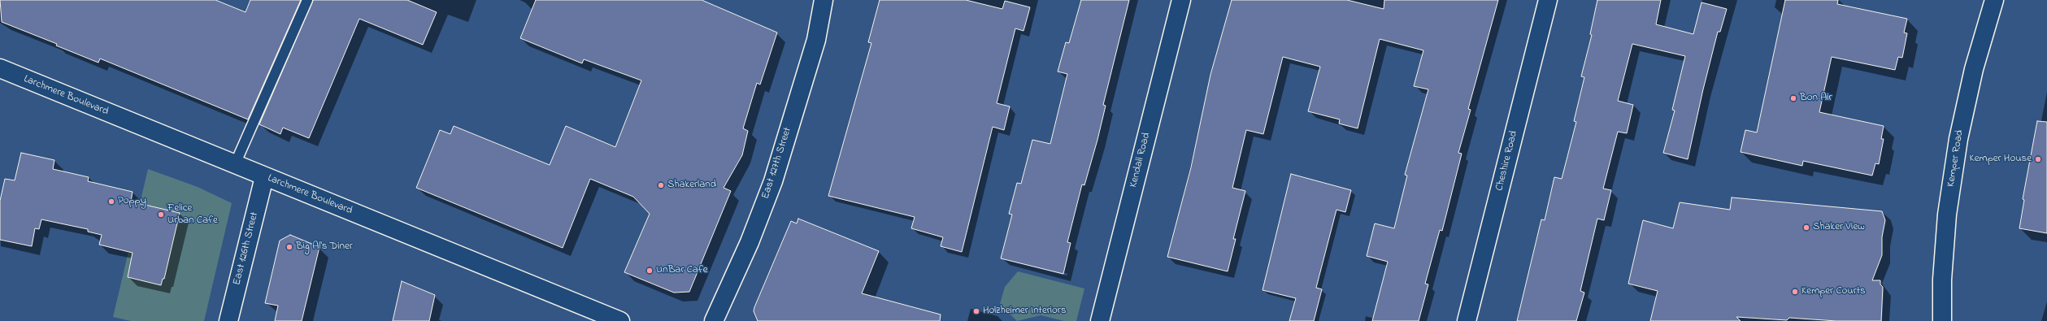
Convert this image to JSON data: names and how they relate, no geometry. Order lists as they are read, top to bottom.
{
  "streets": {
    "street": [
      "Larchmere Boulevard",
      "Kemper Road",
      "Kendall Road",
      "Cheshire Road",
      "East 127th Street",
      "East 126th Street"
    ]
  },
  "crossings": [
    ["Larchmere Boulevard", "East 126th Street"]
  ],
  "places": [
    "Bon Air",
    "Kemper House",
    "Shakerland",
    "Poppy",
    "Felice Urban Cafe",
    "Shaker View",
    "Big Al's Diner",
    "UnBar Cafe",
    "Kemper Courts",
    "Holzheimer Interiors"
  ]
}
